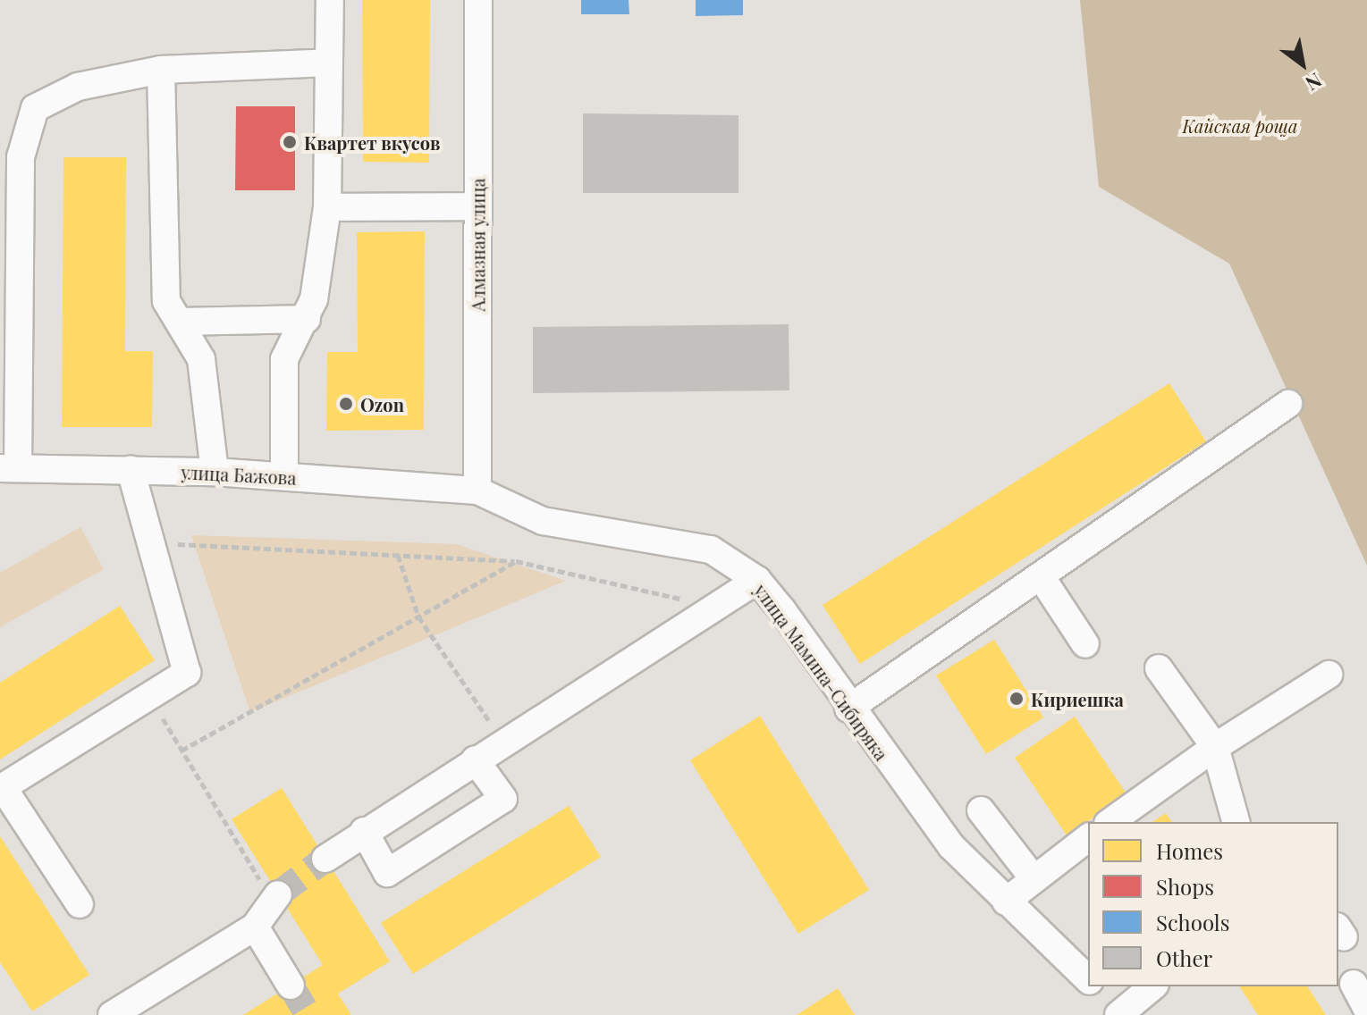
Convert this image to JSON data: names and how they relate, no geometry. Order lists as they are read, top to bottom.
{
  "streets": {
    "street": ["Алмазная улица", "улица Бажова", "улица Мамина-Сибиряка"]
  },
  "crossings": [
    ["Алмазная улица", "улица Бажова"],
    ["Алмазная улица", "улица Мамина-Сибиряка"],
    ["улица Бажова", "улица Мамина-Сибиряка"]
  ],
  "parks": ["Кайская роща"],
  "places": ["Квартет вкусов", "Ozon", "Кириешка"],
  "legend": [
    "Homes",
    "Shops",
    "Schools",
    "Other"
  ],
  "north": "bottom right"
}
